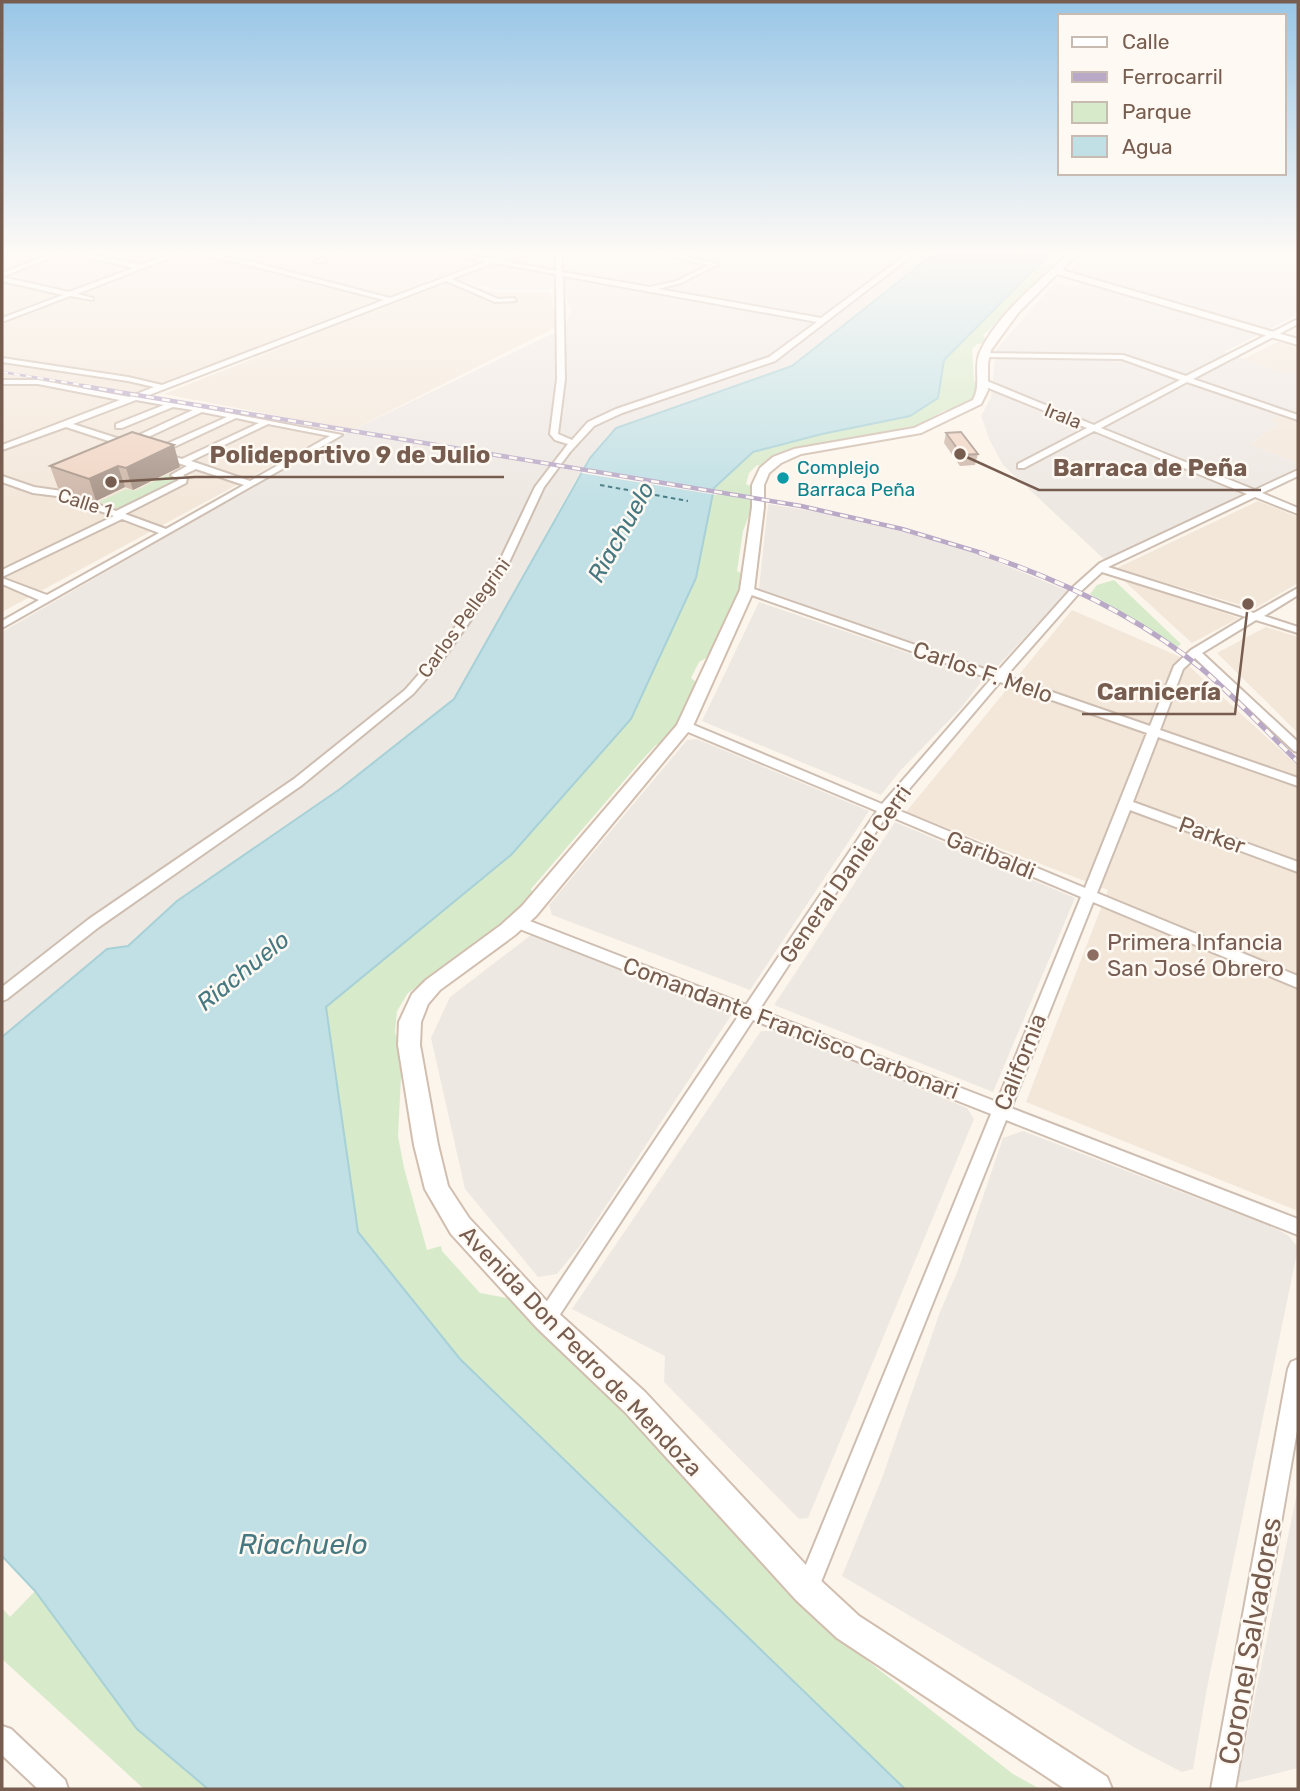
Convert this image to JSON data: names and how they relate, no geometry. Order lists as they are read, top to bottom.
{
  "streets": {
    "main road": ["Avenida Don Pedro de Mendoza"],
    "street": [
      "Irala",
      "Calle 1",
      "Carlos Pellegrini",
      "Carlos F. Melo",
      "Parker",
      "Garibaldi",
      "General Daniel Cerri",
      "Comandante Francisco Carbonari",
      "California",
      "Coronel Salvadores"
    ]
  },
  "crossings": [
    ["Irala", "General Daniel Cerri"],
    ["Irala", "Avenida Don Pedro de Mendoza"],
    ["Carlos F. Melo", "General Daniel Cerri"],
    ["Carlos F. Melo", "California"],
    ["Carlos F. Melo", "Avenida Don Pedro de Mendoza"],
    ["Parker", "California"],
    ["Garibaldi", "General Daniel Cerri"],
    ["Garibaldi", "California"],
    ["Garibaldi", "Avenida Don Pedro de Mendoza"],
    ["General Daniel Cerri", "Comandante Francisco Carbonari"],
    ["General Daniel Cerri", "Avenida Don Pedro de Mendoza"],
    ["Comandante Francisco Carbonari", "California"],
    ["Comandante Francisco Carbonari", "Avenida Don Pedro de Mendoza"],
    ["California", "Avenida Don Pedro de Mendoza"]
  ],
  "water": ["Riachuelo"],
  "places": [
    "Barraca de Peña",
    "Complejo Barraca Peña",
    "Polideportivo 9 de Julio",
    "Carnicería",
    "Primera Infancia San José Obrero"
  ],
  "legend": [
    "Calle",
    "Ferrocarril",
    "Parque",
    "Agua"
  ]
}
